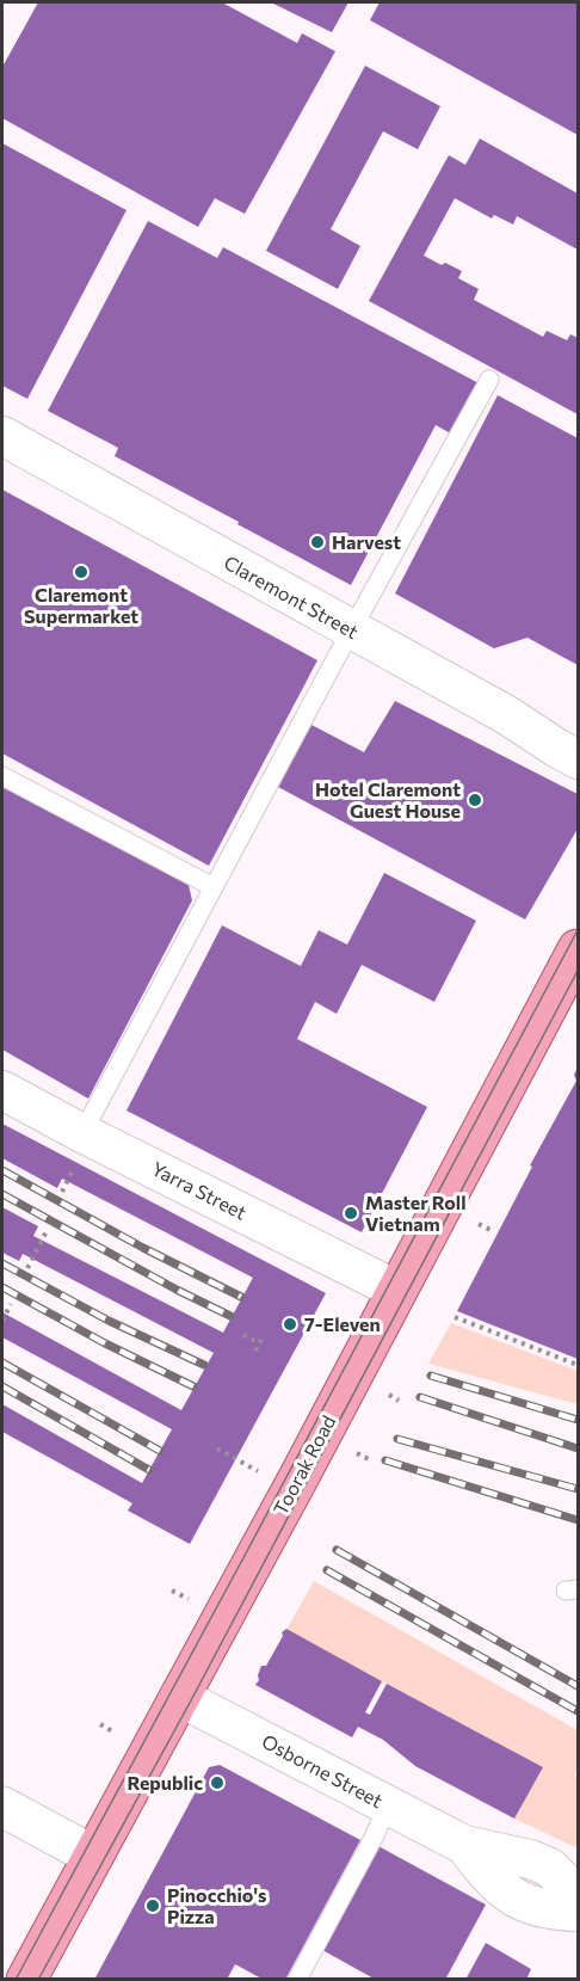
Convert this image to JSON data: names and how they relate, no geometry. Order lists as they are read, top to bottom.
{
  "streets": {
    "main road": ["Toorak Road"],
    "street": ["Claremont Street", "Yarra Street", "Osborne Street"]
  },
  "crossings": [
    ["Yarra Street", "Toorak Road"],
    ["Toorak Road", "Osborne Street"]
  ],
  "places": [
    "Harvest",
    "Claremont Supermarket",
    "Hotel Claremont Guest House",
    "Master Roll Vietnam",
    "7-Eleven",
    "Republic",
    "Pinocchio's Pizza"
  ]
}
